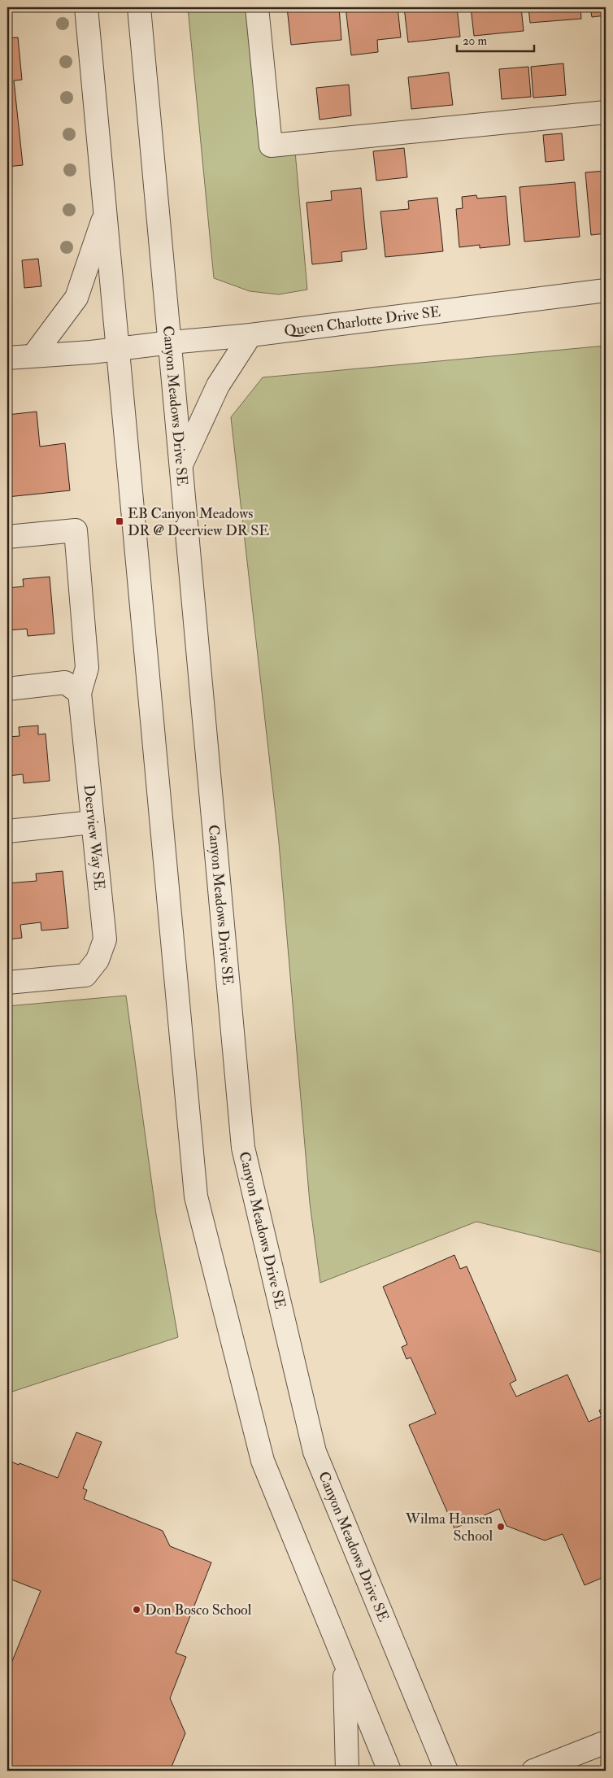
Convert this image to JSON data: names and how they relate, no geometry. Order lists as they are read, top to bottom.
{
  "streets": {
    "street": ["Queen Charlotte Drive SE", "Canyon Meadows Drive SE", "Deerview Way SE"]
  },
  "crossings": [
    ["Queen Charlotte Drive SE", "Canyon Meadows Drive SE"]
  ],
  "places": {
    "transit": ["EB Canyon Meadows DR @ Deerview DR SE"],
    "other": ["Wilma Hansen School", "Don Bosco School"]
  },
  "scale_bar": "20 m"
}
